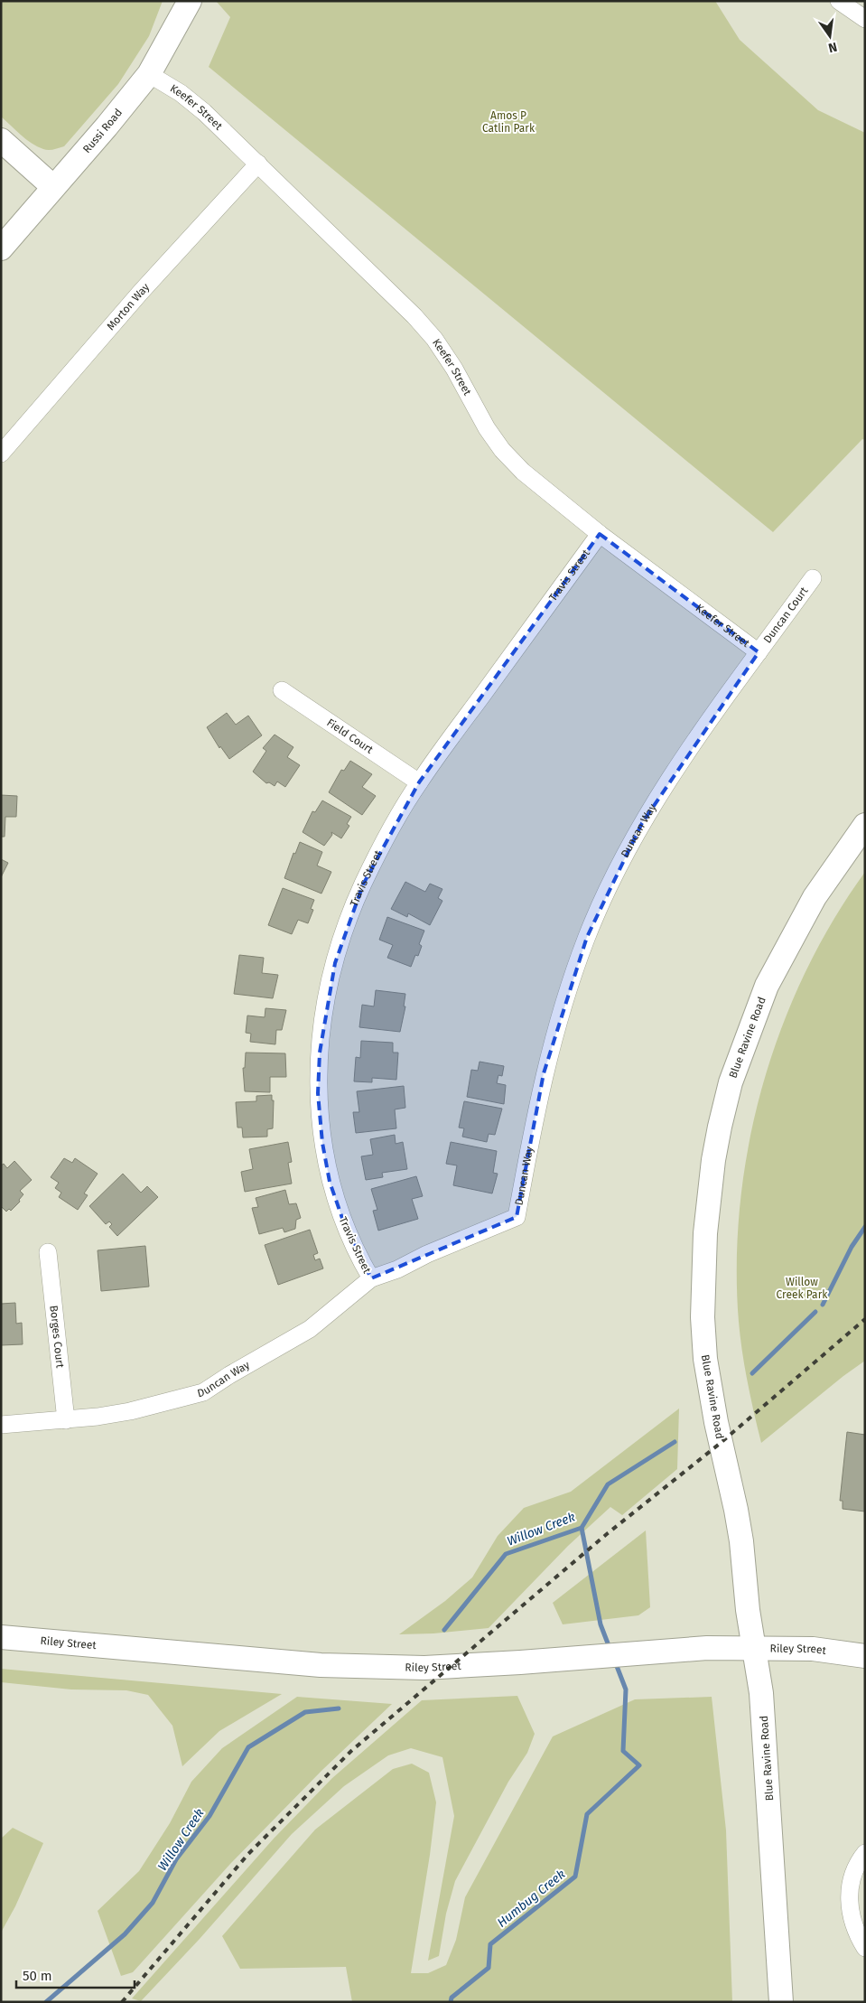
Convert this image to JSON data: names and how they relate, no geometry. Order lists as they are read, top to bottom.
{
  "streets": {
    "main road": ["Russi Road", "Blue Ravine Road", "Riley Street"],
    "street": [
      "Keefer Street",
      "Morton Way",
      "Travis Street",
      "Duncan Court",
      "Field Court",
      "Duncan Way",
      "Borges Court"
    ]
  },
  "crossings": [
    ["Keefer Street", "Russi Road"],
    ["Keefer Street", "Morton Way"],
    ["Keefer Street", "Travis Street"],
    ["Keefer Street", "Duncan Court"],
    ["Keefer Street", "Duncan Way"],
    ["Travis Street", "Field Court"],
    ["Travis Street", "Duncan Way"],
    ["Duncan Court", "Duncan Way"],
    ["Duncan Way", "Borges Court"],
    ["Blue Ravine Road", "Riley Street"]
  ],
  "water": ["Willow Creek", "Humbug Creek"],
  "parks": ["Amos P Catlin Park", "Willow Creek Park"],
  "scale_bar": "50 m",
  "north": "bottom"
}
